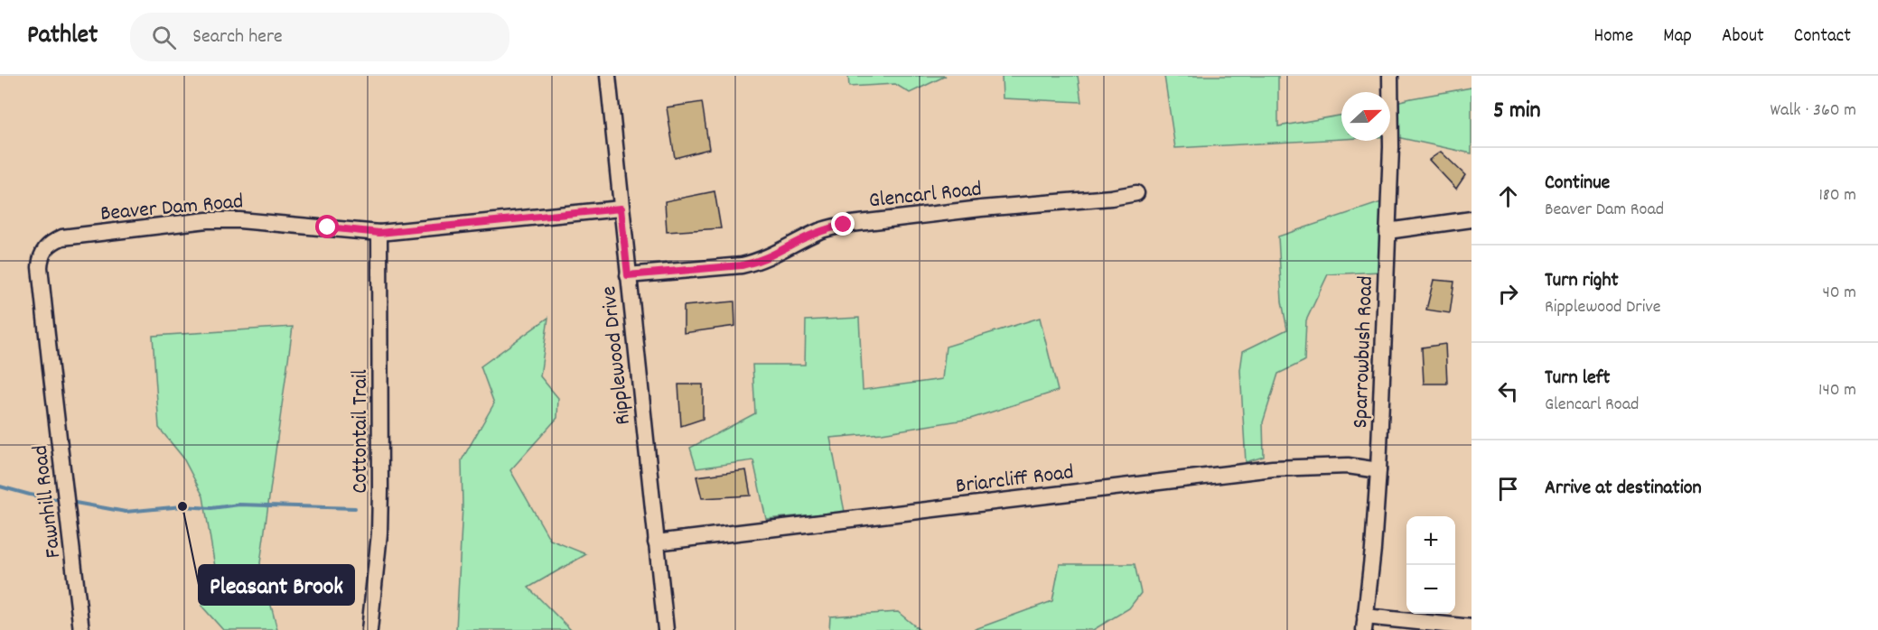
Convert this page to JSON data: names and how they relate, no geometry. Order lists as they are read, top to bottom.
{
  "streets": {
    "street": [
      "Glencarl Road",
      "Beaver Dam Road",
      "Sparrowbush Road",
      "Ripplewood Drive",
      "Cottontail Trail",
      "Briarcliff Road",
      "Fawnhill Road"
    ]
  },
  "crossings": [
    ["Glencarl Road", "Ripplewood Drive"],
    ["Beaver Dam Road", "Ripplewood Drive"],
    ["Beaver Dam Road", "Cottontail Trail"],
    ["Beaver Dam Road", "Fawnhill Road"],
    ["Sparrowbush Road", "Briarcliff Road"],
    ["Ripplewood Drive", "Briarcliff Road"]
  ],
  "places": ["Pleasant Brook"],
  "north": "right",
  "page": {
    "header": "Pathlet",
    "search": "Search here",
    "nav": [
      "Home",
      "Map",
      "About",
      "Contact"
    ],
    "heading": ["5 min", "Walk · 360 m"],
    "list": [
      ["Continue", "Beaver Dam Road", "180 m"],
      ["Turn right", "Ripplewood Drive", "40 m"],
      ["Turn left", "Glencarl Road", "140 m"],
      "Arrive at destination"
    ],
    "map_buttons": ["+", "−"]
  }
}
